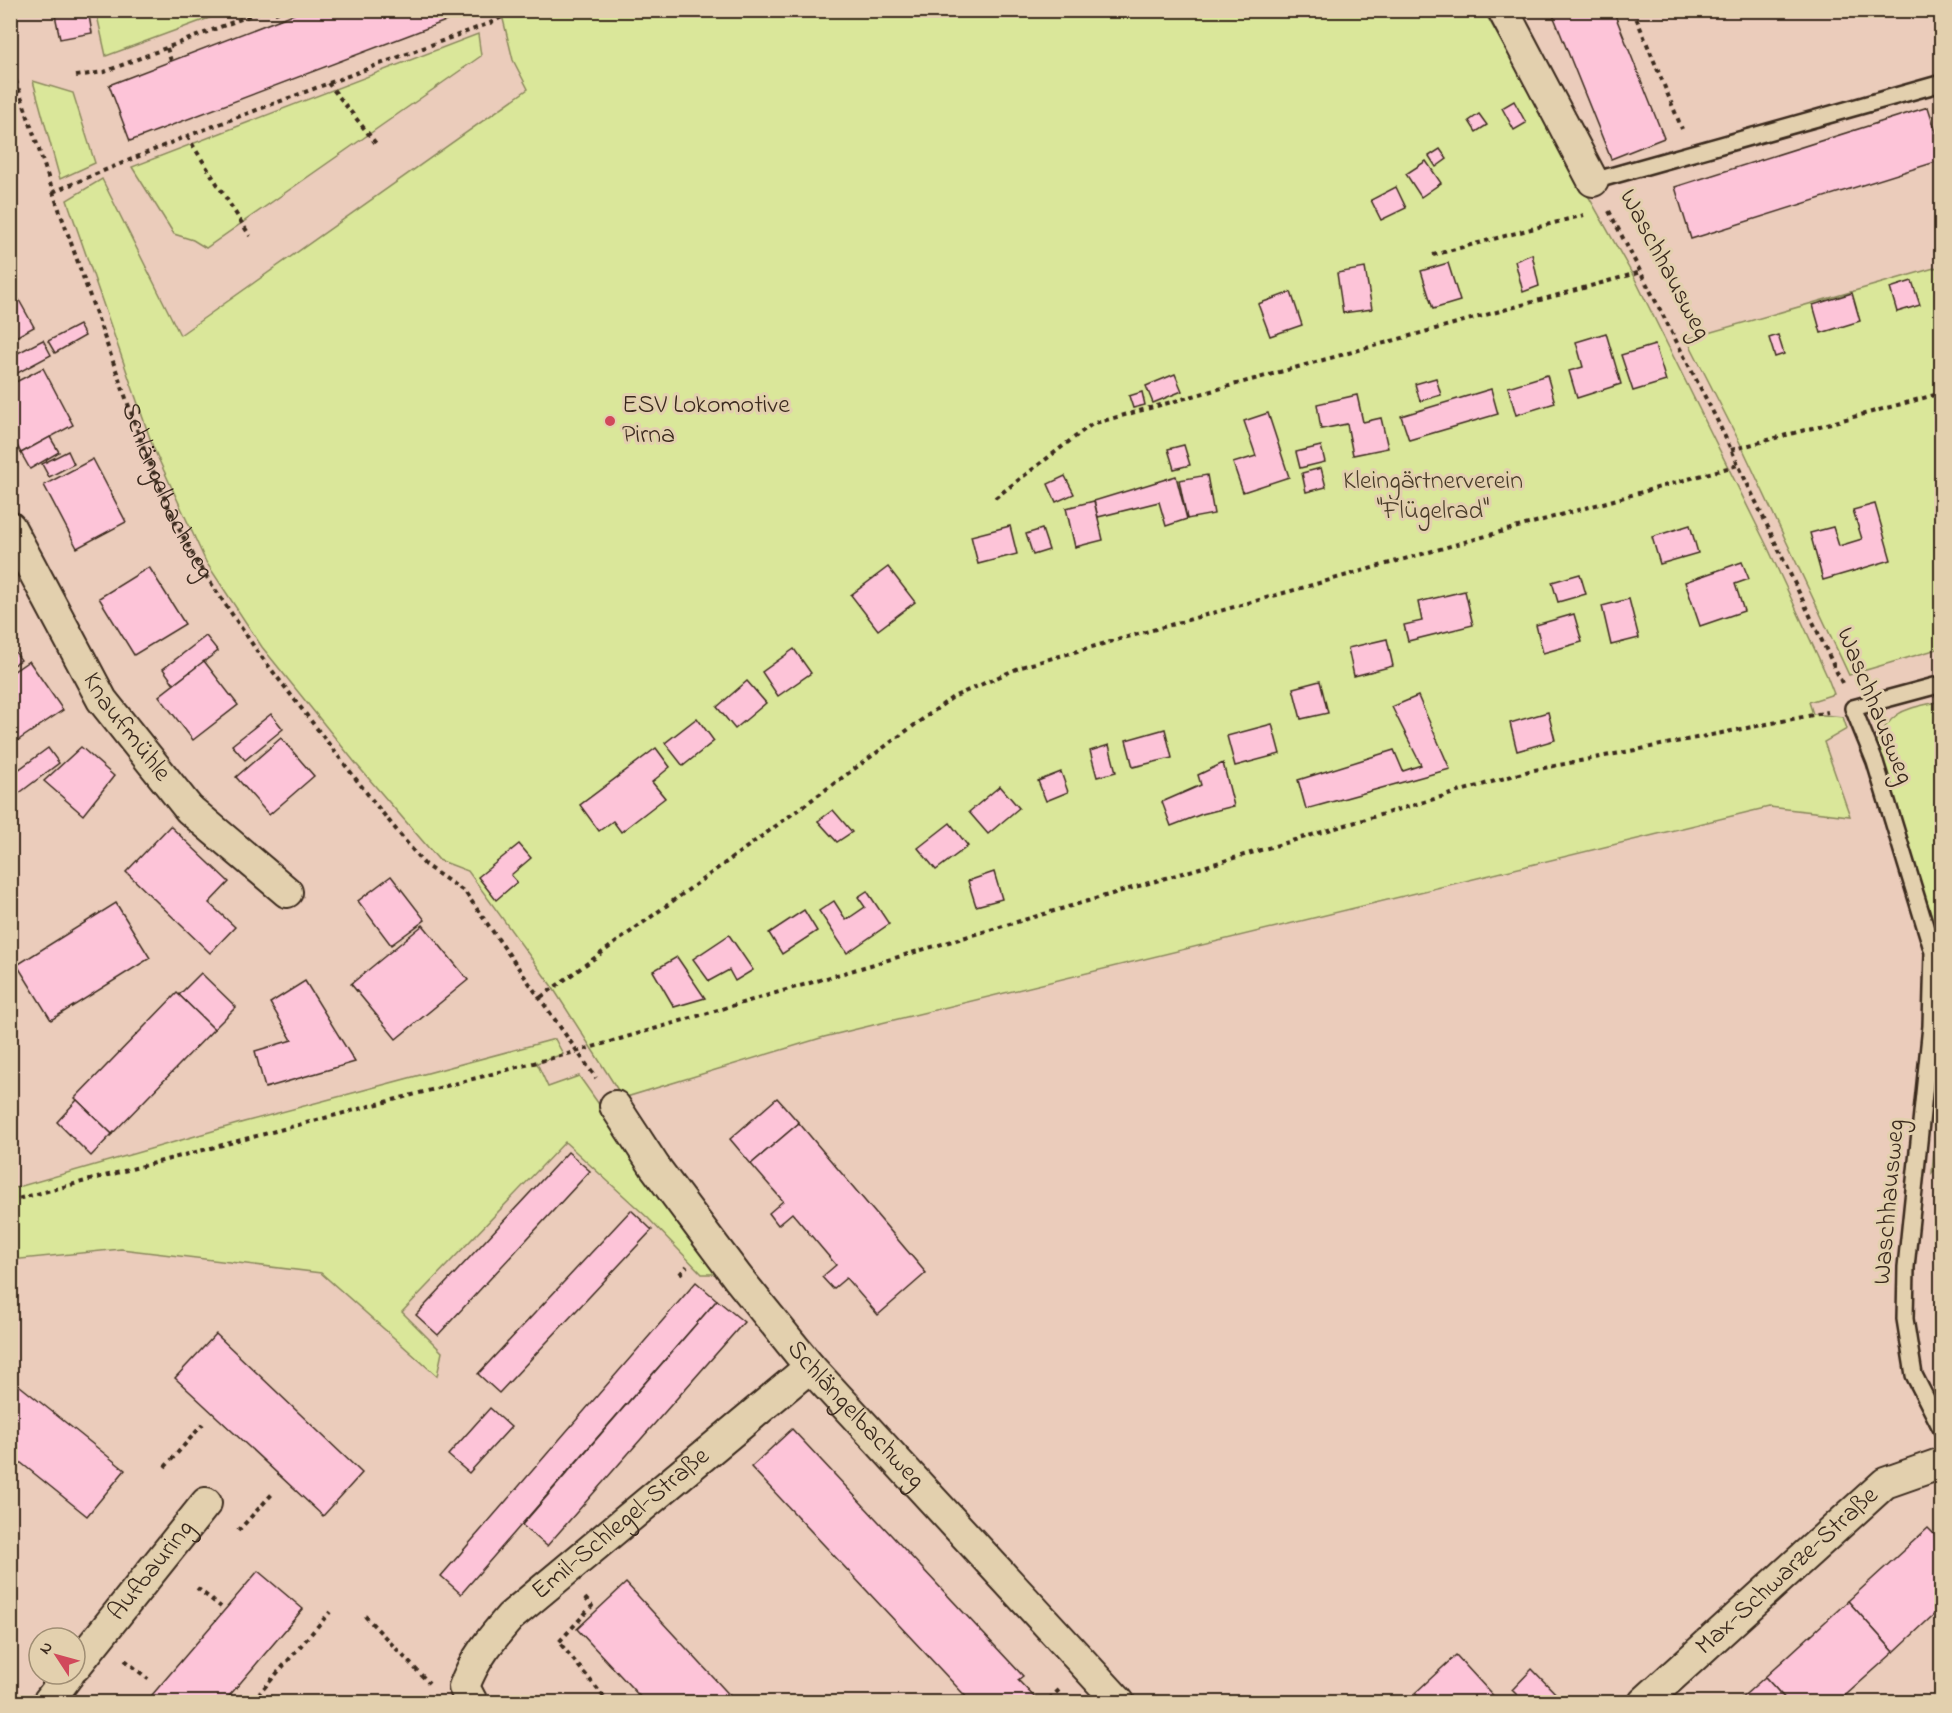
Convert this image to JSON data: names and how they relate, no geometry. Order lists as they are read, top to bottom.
{
  "streets": {
    "street": [
      "Schlängelbachweg",
      "Knaufmühle",
      "Emil-Schlegel-Straße",
      "Aufbauring",
      "Max-Schwarze-Straße"
    ],
    "lane": ["Waschhausweg"]
  },
  "crossings": [
    ["Schlängelbachweg", "Emil-Schlegel-Straße"]
  ],
  "parks": ["Kleingärtnerverein \"Flügelrad\""],
  "places": ["ESV Lokomotive Pirna"],
  "north": "top left"
}
